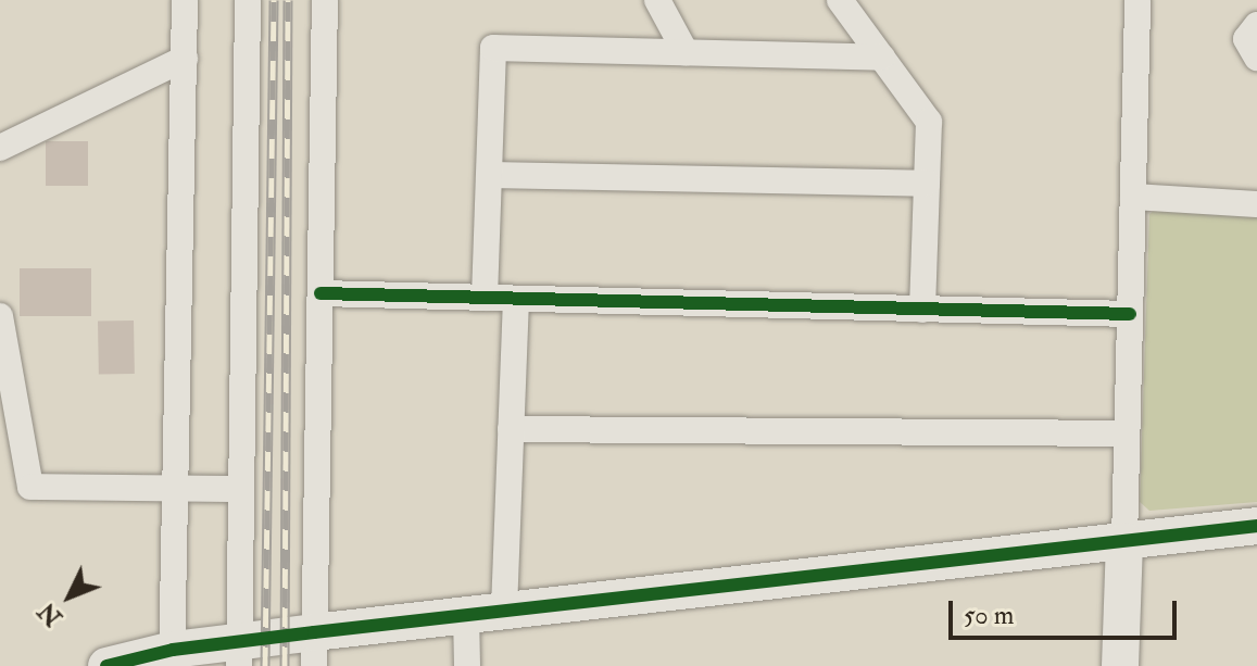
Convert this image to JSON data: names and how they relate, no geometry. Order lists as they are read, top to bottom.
{
  "scale_bar": "50 m",
  "north": "bottom left"
}
